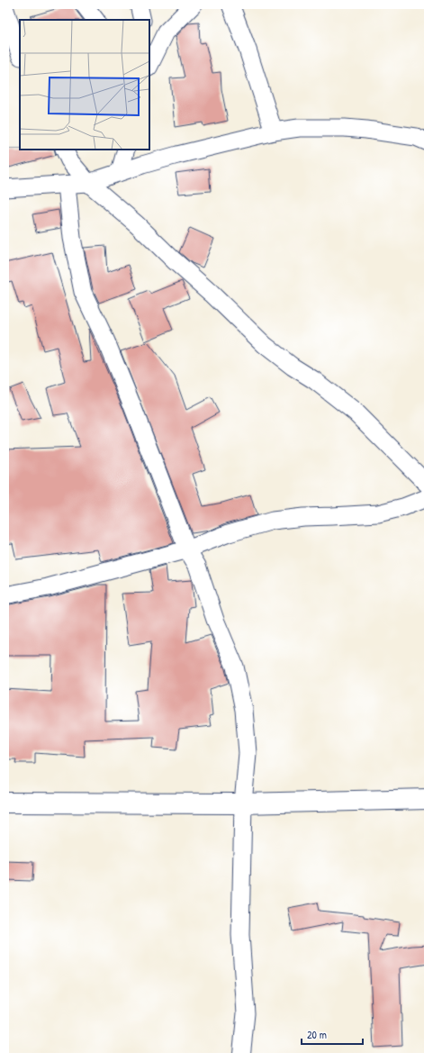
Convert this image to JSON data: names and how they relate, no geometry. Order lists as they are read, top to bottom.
{
  "scale_bar": "20 m"
}
